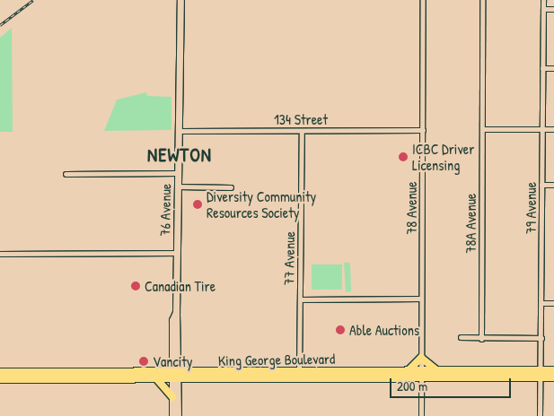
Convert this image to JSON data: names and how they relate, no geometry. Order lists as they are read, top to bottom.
{
  "streets": {
    "main road": ["76 Avenue", "King George Boulevard"],
    "street": [
      "134 Street",
      "78 Avenue",
      "79 Avenue",
      "78A Avenue",
      "77 Avenue"
    ]
  },
  "crossings": [
    ["134 Street", "78 Avenue"],
    ["134 Street", "76 Avenue"],
    ["134 Street", "77 Avenue"],
    ["78 Avenue", "King George Boulevard"],
    ["79 Avenue", "King George Boulevard"],
    ["76 Avenue", "King George Boulevard"],
    ["77 Avenue", "King George Boulevard"]
  ],
  "districts": ["NEWTON"],
  "places": [
    "ICBC Driver Licensing",
    "Diversity Community Resources Society",
    "Canadian Tire",
    "Able Auctions",
    "Vancity"
  ],
  "scale_bar": "200 m"
}
